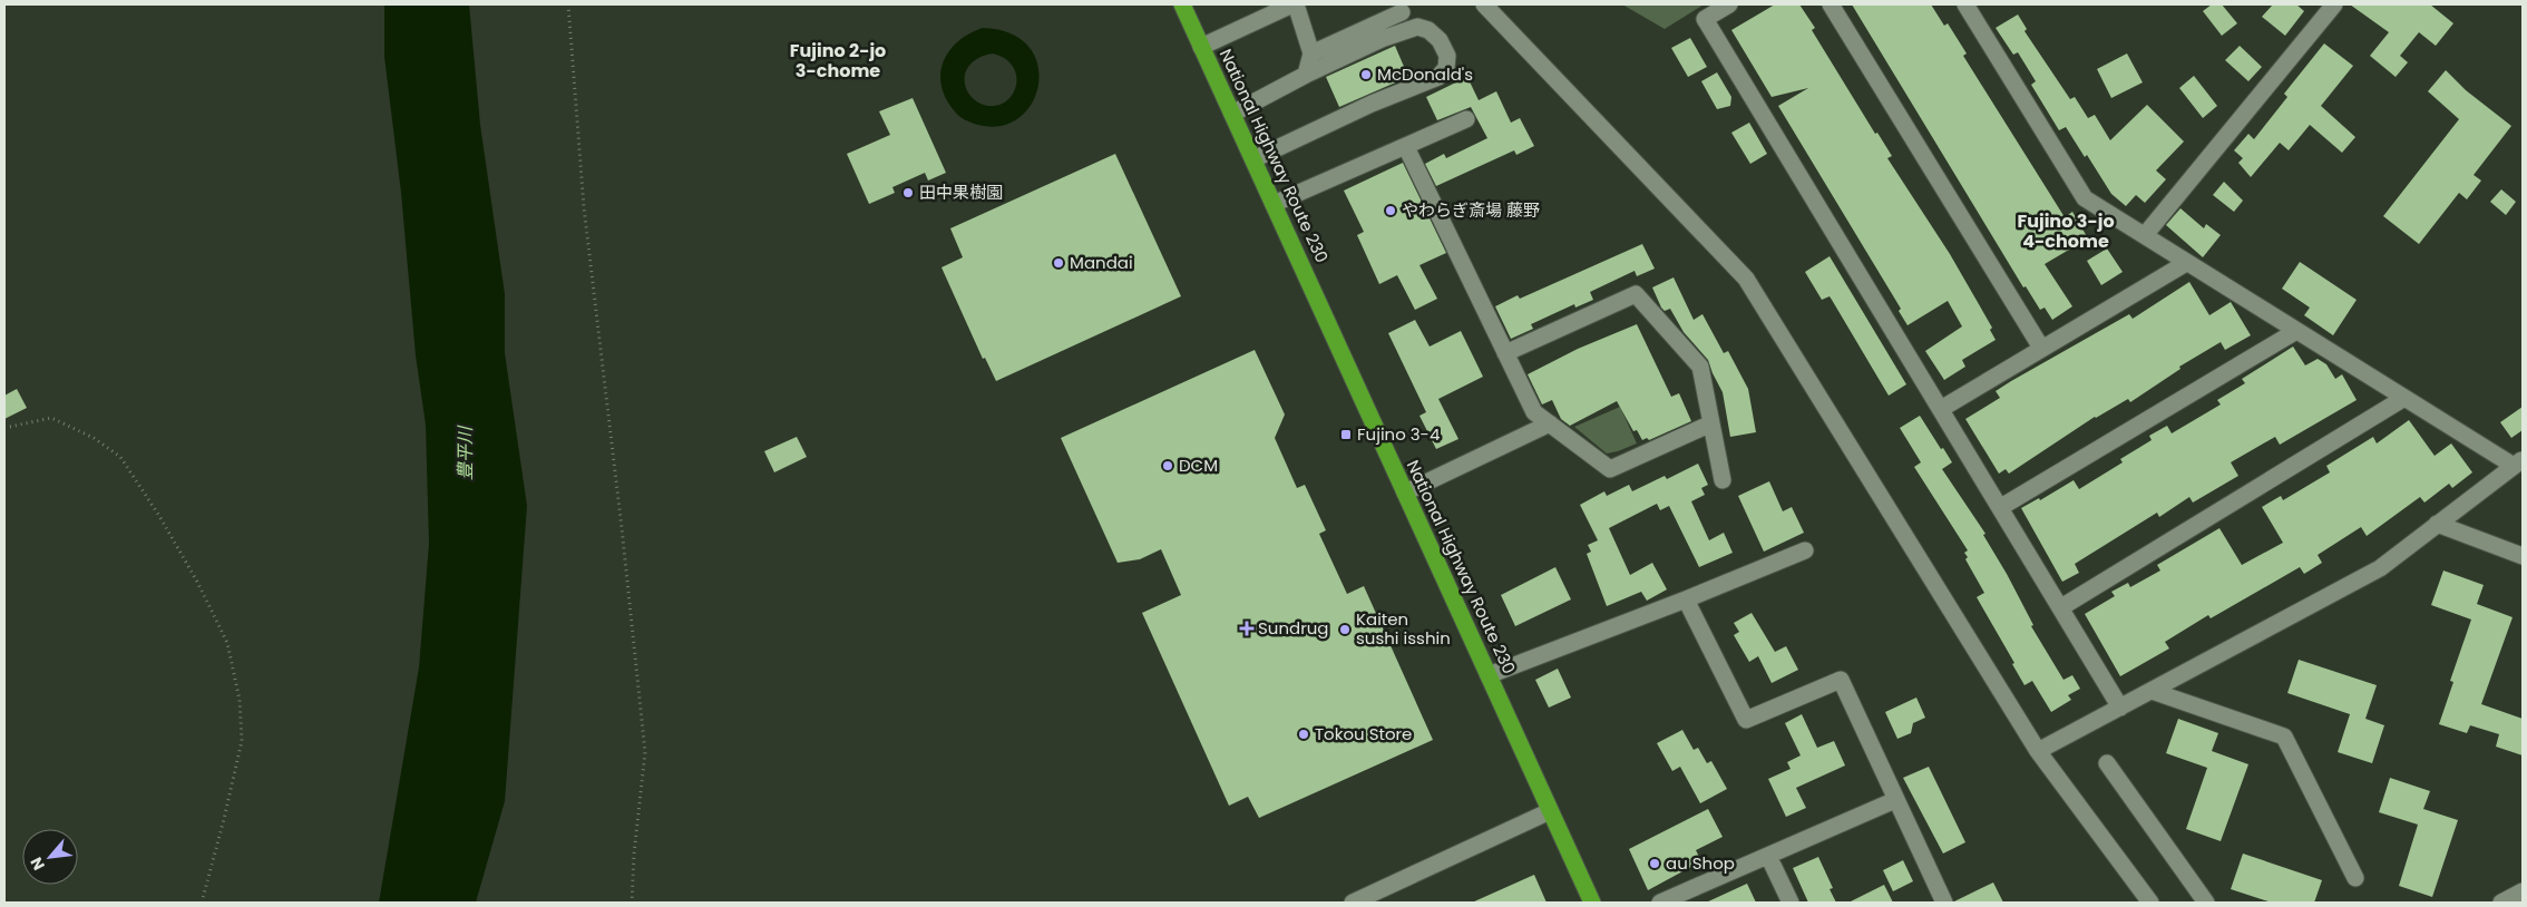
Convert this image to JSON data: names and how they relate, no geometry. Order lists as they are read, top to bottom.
{
  "streets": {
    "highway": ["National Highway Route 230"]
  },
  "districts": ["Fujino 2-jo 3-chome", "Fujino 3-jo 4-chome"],
  "water": ["豊平川"],
  "places": {
    "other": [
      "McDonald's",
      "田中果樹園",
      "やわらぎ斎場 藤野",
      "Mandai",
      "DCM",
      "Kaiten sushi isshin",
      "Tokou Store",
      "au Shop"
    ],
    "transit": ["Fujino 3-4"],
    "health": ["Sundrug"]
  },
  "north": "bottom left"
}
